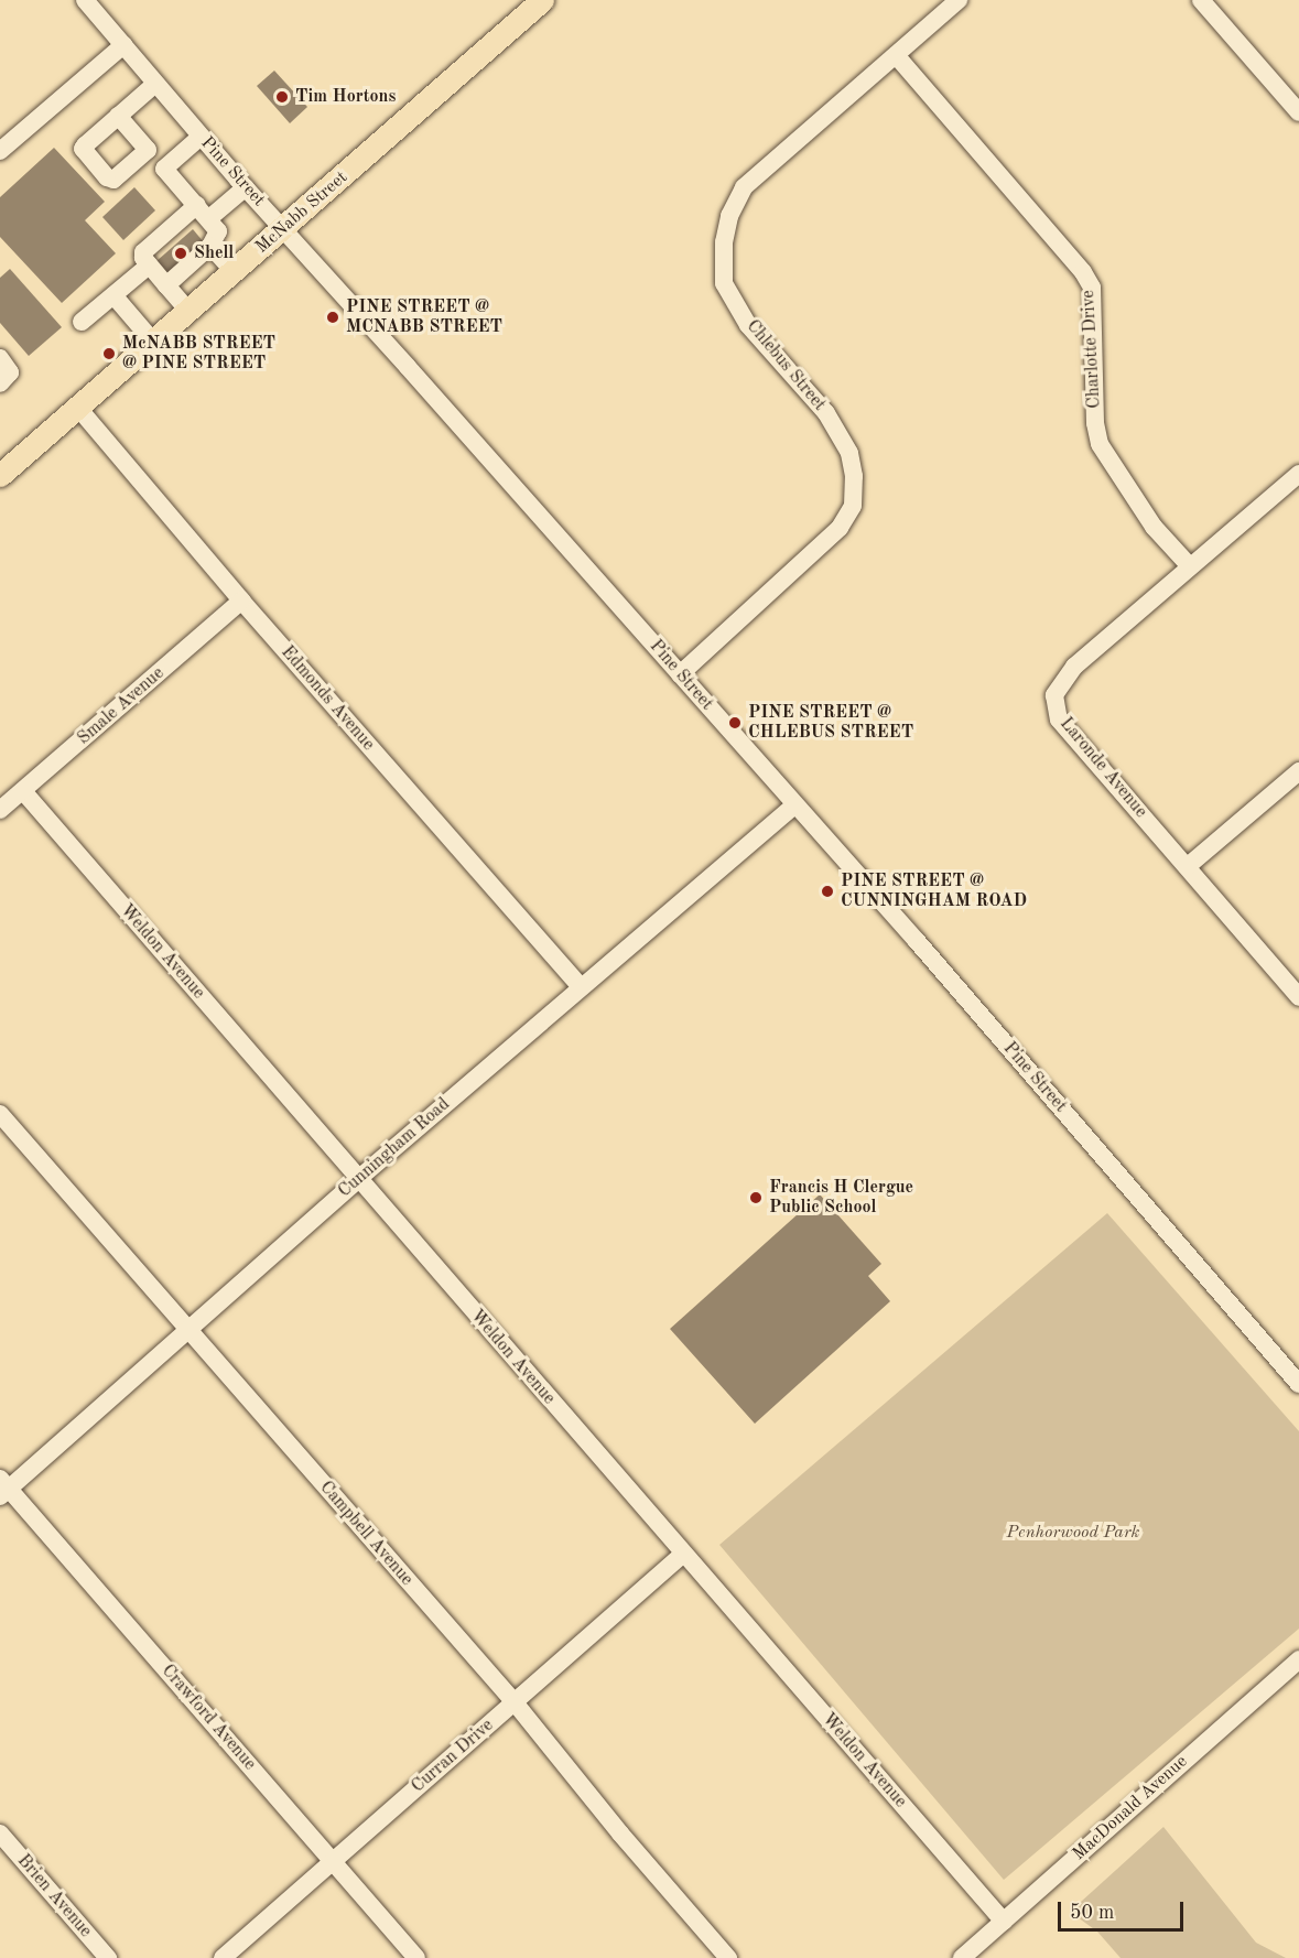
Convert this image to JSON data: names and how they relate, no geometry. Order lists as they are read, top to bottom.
{
  "streets": {
    "main road": ["McNabb Street"],
    "street": [
      "Pine Street",
      "Charlotte Drive",
      "Chlebus Street",
      "Edmonds Avenue",
      "Smale Avenue",
      "Laronde Avenue",
      "Weldon Avenue",
      "Cunningham Road",
      "Campbell Avenue",
      "Crawford Avenue",
      "Curran Drive",
      "MacDonald Avenue",
      "Brien Avenue"
    ]
  },
  "crossings": [
    ["Pine Street", "McNabb Street"],
    ["Pine Street", "Chlebus Street"],
    ["Pine Street", "Cunningham Road"],
    ["McNabb Street", "Edmonds Avenue"],
    ["Charlotte Drive", "Chlebus Street"],
    ["Charlotte Drive", "Laronde Avenue"],
    ["Edmonds Avenue", "Smale Avenue"],
    ["Edmonds Avenue", "Cunningham Road"],
    ["Smale Avenue", "Weldon Avenue"],
    ["Weldon Avenue", "Cunningham Road"],
    ["Weldon Avenue", "Curran Drive"],
    ["Weldon Avenue", "MacDonald Avenue"],
    ["Cunningham Road", "Campbell Avenue"],
    ["Cunningham Road", "Crawford Avenue"],
    ["Campbell Avenue", "Curran Drive"],
    ["Crawford Avenue", "Curran Drive"]
  ],
  "parks": ["Penhorwood Park"],
  "places": [
    "Tim Hortons",
    "Shell",
    "PINE STREET @ MCNABB STREET",
    "McNABB STREET @ PINE STREET",
    "PINE STREET @ CHLEBUS STREET",
    "PINE STREET @ CUNNINGHAM ROAD",
    "Francis H Clergue Public School"
  ],
  "scale_bar": "50 m"
}
